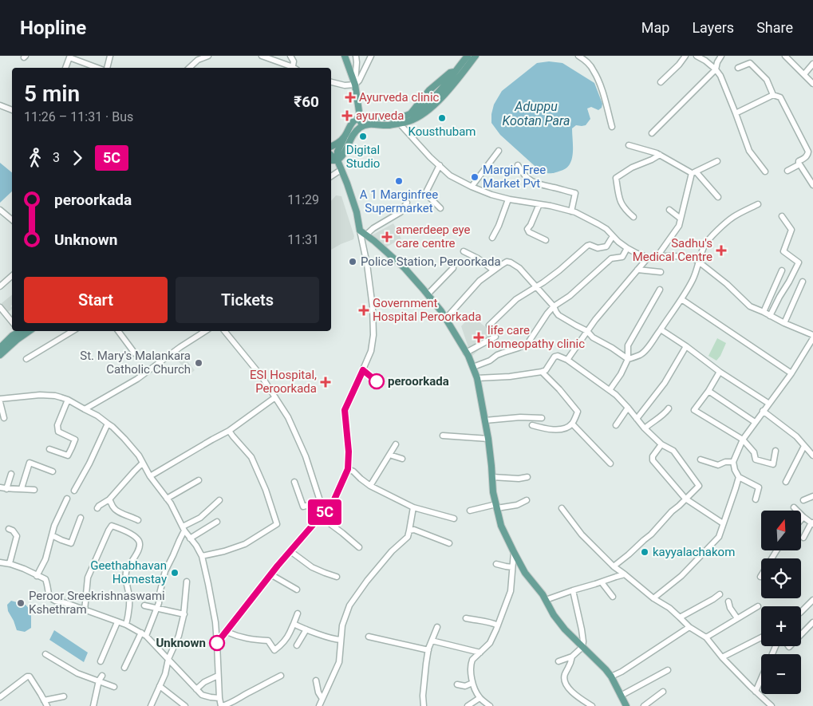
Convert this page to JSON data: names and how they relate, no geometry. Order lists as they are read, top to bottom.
{
  "water": ["Aduppu Kootan Para"],
  "places": {
    "health": [
      "Ayurveda clinic",
      "ayurveda",
      "amerdeep eye care centre",
      "Sadhu's Medical Centre",
      "Government Hospital Peroorkada",
      "life care homeopathy clinic",
      "ESI Hospital, Peroorkada"
    ],
    "other": [
      "Kousthubam",
      "Digital Studio",
      "Margin Free Market Pvt",
      "A 1 Marginfree Supermarket",
      "Police Station, Peroorkada",
      "St. Mary's Malankara Catholic Church",
      "peroorkada",
      "kayyalachakom",
      "Geethabhavan Homestay",
      "Peroor Sreekrishnaswami Kshethram",
      "Unknown"
    ]
  },
  "lines": ["bus line 5C"],
  "north": "top",
  "page": {
    "header": "Hopline",
    "nav": ["Map", "Layers", "Share"],
    "on_map": "5C",
    "heading": ["5 min", "11:26 – 11:31 · Bus", "₹60"],
    "legs": ["3", "5C"],
    "list": [
      {
        "name": "peroorkada",
        "value": "11:29"
      },
      {
        "name": "Unknown",
        "value": "11:31"
      }
    ],
    "buttons": ["Start", "Tickets"],
    "map_buttons": ["+", "−"]
  }
}
